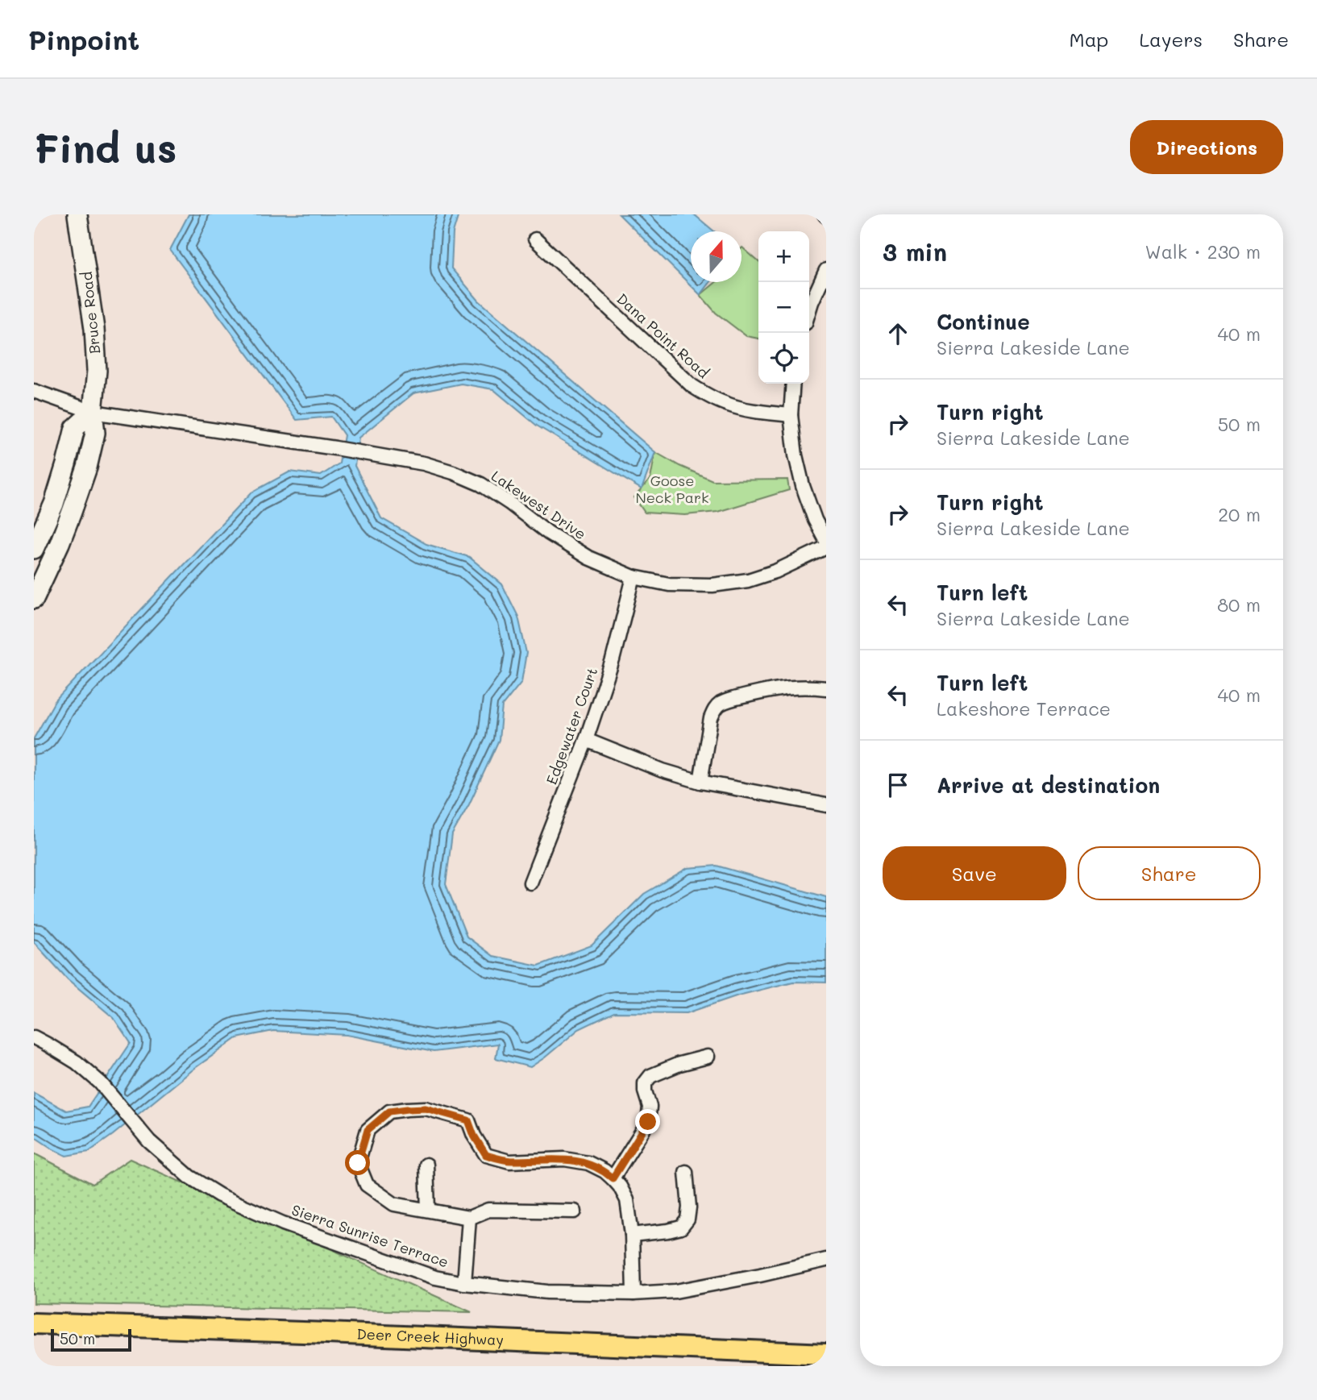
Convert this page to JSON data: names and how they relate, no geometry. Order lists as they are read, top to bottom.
{
  "streets": {
    "main road": ["Bruce Road", "Deer Creek Highway"],
    "street": [
      "Dana Point Road",
      "Lakewest Drive",
      "Edgewater Court",
      "Sierra Sunrise Terrace"
    ]
  },
  "crossings": [
    ["Bruce Road", "Lakewest Drive"],
    ["Lakewest Drive", "Edgewater Court"]
  ],
  "parks": ["Goose Neck Park"],
  "scale_bar": "50 m",
  "north": "top",
  "page": {
    "header": "Pinpoint",
    "nav": ["Map", "Layers", "Share"],
    "buttons": [
      "Directions",
      ["Save", "Share"]
    ],
    "title": "Find us",
    "heading": ["3 min", "Walk · 230 m"],
    "map_buttons": ["+", "−"],
    "list": [
      ["Continue", "Sierra Lakeside Lane", "40 m"],
      ["Turn right", "Sierra Lakeside Lane", "50 m"],
      ["Turn right", "Sierra Lakeside Lane", "20 m"],
      ["Turn left", "Sierra Lakeside Lane", "80 m"],
      ["Turn left", "Lakeshore Terrace", "40 m"],
      "Arrive at destination"
    ],
    "scale": "50 m"
  }
}
